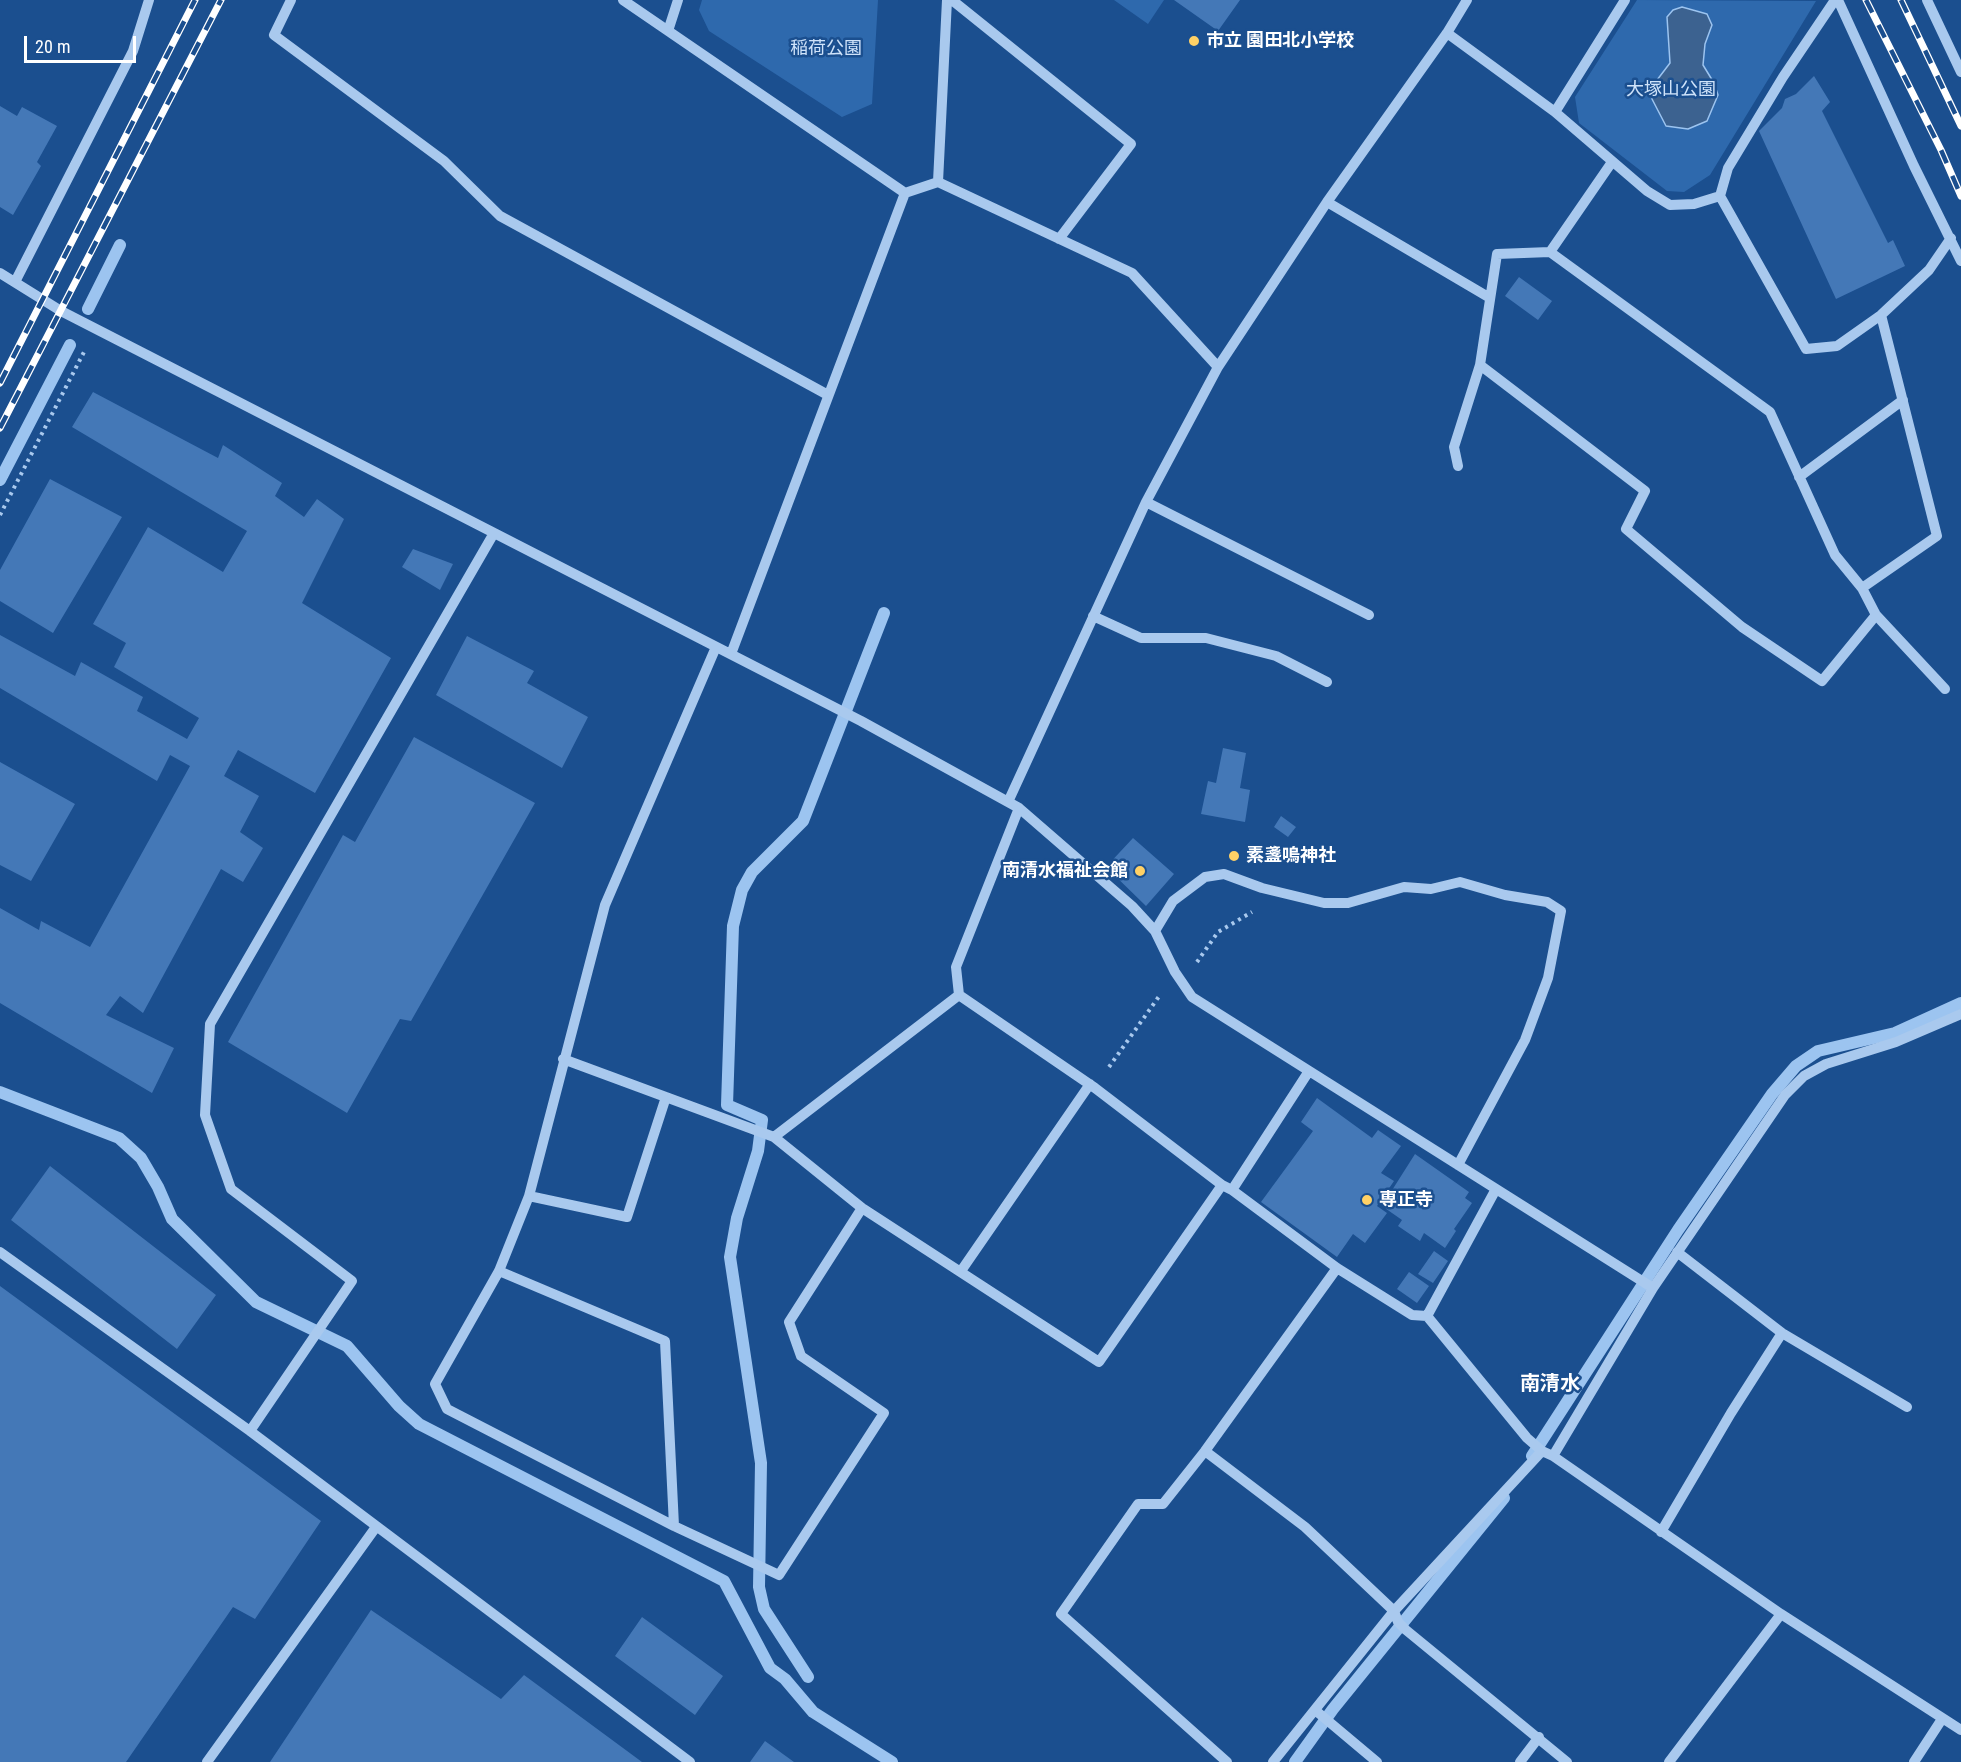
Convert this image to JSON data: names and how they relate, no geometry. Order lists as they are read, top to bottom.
{
  "districts": ["南清水"],
  "parks": ["稲荷公園", "大塚山公園"],
  "places": [
    "市立 園田北小学校",
    "素盞嗚神社",
    "南清水福祉会館",
    "専正寺"
  ],
  "scale_bar": "20 m"
}
